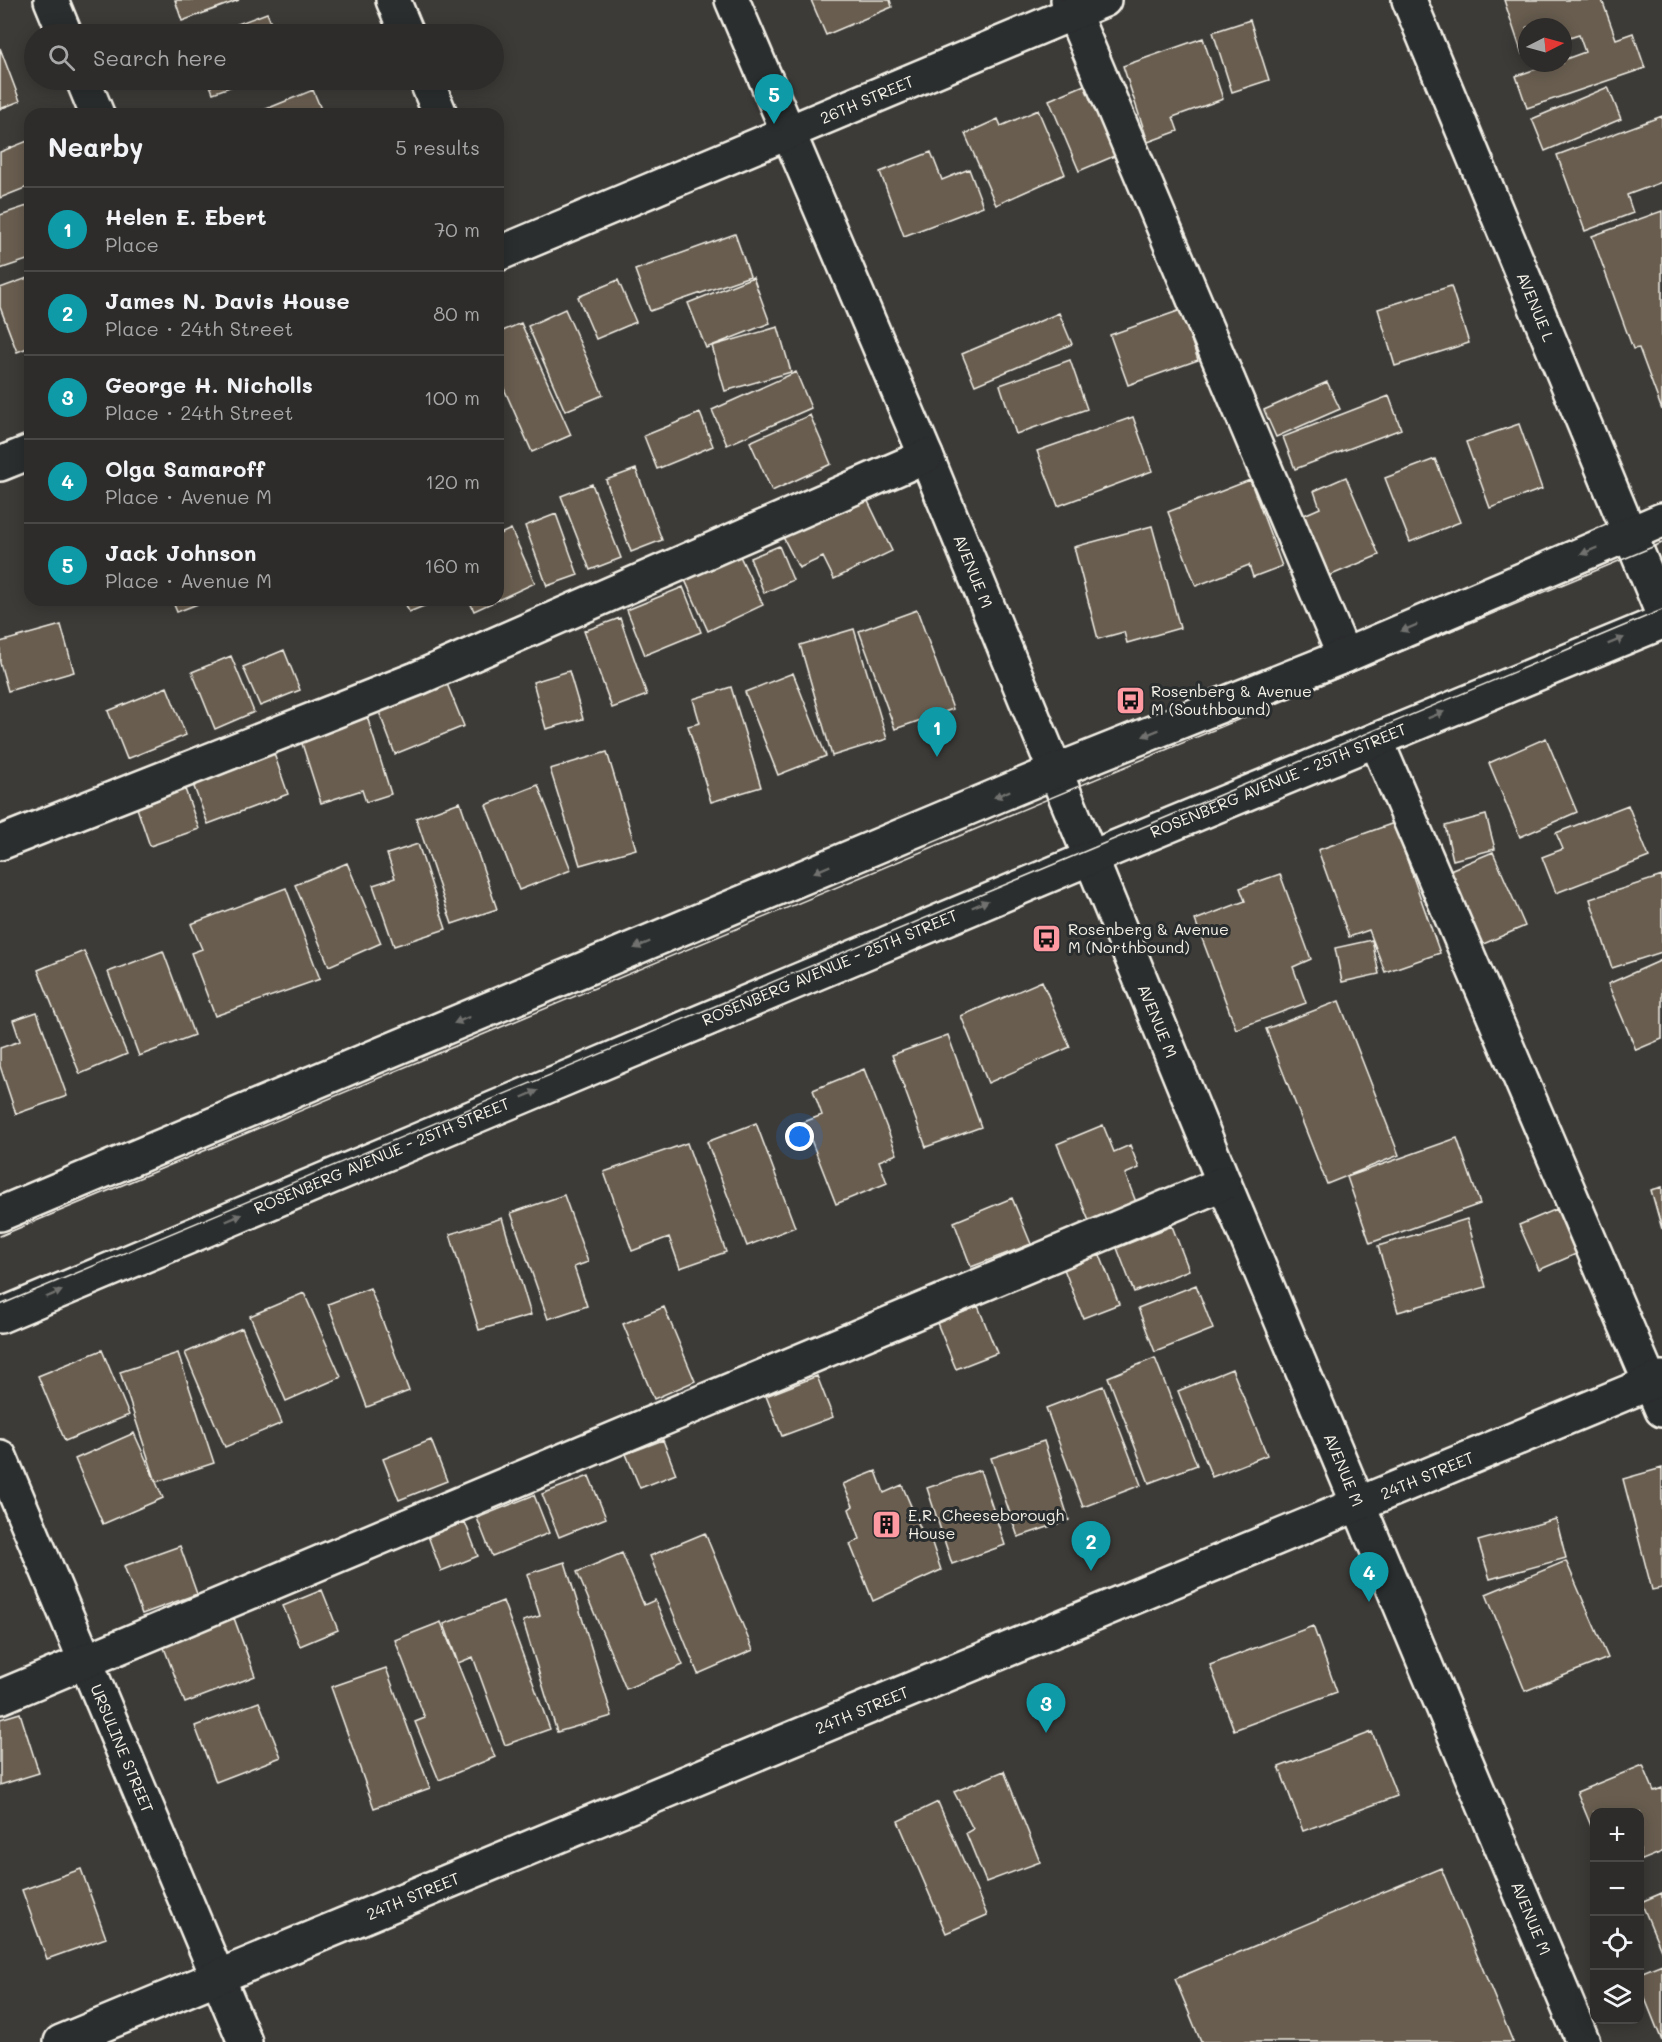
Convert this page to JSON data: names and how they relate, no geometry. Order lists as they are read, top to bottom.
{
  "streets": {
    "street": [
      "26TH STREET",
      "AVENUE L",
      "AVENUE M",
      "ROSENBERG AVENUE - 25TH STREET",
      "24TH STREET",
      "URSULINE STREET"
    ]
  },
  "crossings": [
    ["26TH STREET", "AVENUE M"],
    ["AVENUE M", "ROSENBERG AVENUE - 25TH STREET"],
    ["AVENUE M", "24TH STREET"],
    ["24TH STREET", "URSULINE STREET"]
  ],
  "places": {
    "bus stop": ["Rosenberg & Avenue M (Southbound)", "Rosenberg & Avenue M (Northbound)"],
    "building": ["E.R. Cheeseborough House"]
  },
  "north": "right",
  "page": {
    "search": "Search here",
    "pins": [
      "5",
      "1",
      "2",
      "4",
      "3"
    ],
    "heading": ["Nearby", "5 results"],
    "list": [
      {
        "mark": "1",
        "name": "Helen E. Ebert",
        "note": "Place",
        "value": "70 m"
      },
      {
        "mark": "2",
        "name": "James N. Davis House",
        "note": "Place · 24th Street",
        "value": "80 m"
      },
      {
        "mark": "3",
        "name": "George H. Nicholls",
        "note": "Place · 24th Street",
        "value": "100 m"
      },
      {
        "mark": "4",
        "name": "Olga Samaroff",
        "note": "Place · Avenue M",
        "value": "120 m"
      },
      {
        "mark": "5",
        "name": "Jack Johnson",
        "note": "Place · Avenue M",
        "value": "160 m"
      }
    ],
    "map_buttons": ["+", "−"]
  }
}
